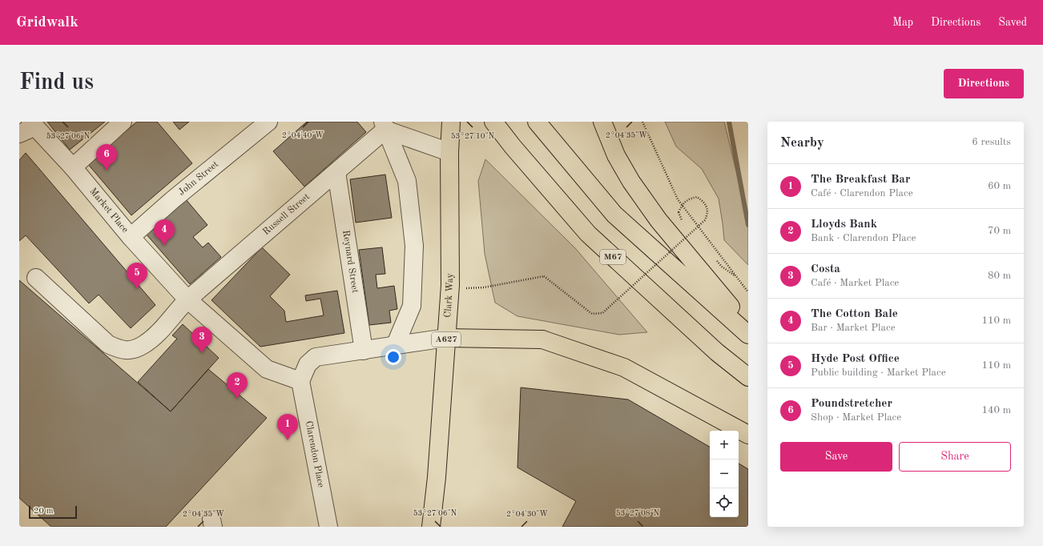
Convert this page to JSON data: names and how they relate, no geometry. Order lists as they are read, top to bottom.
{
  "streets": {
    "main road": ["M67", "Clark Way", "A627"],
    "street": [
      "John Street",
      "Market Place",
      "Russell Street",
      "Reynard Street",
      "Clarendon Place"
    ]
  },
  "crossings": [
    ["John Street", "Market Place"],
    ["Market Place", "Russell Street"],
    ["Market Place", "Clarendon Place"],
    ["Russell Street", "Reynard Street"],
    ["Clark Way", "A627"]
  ],
  "scale_bar": "20 m",
  "page": {
    "header": "Gridwalk",
    "nav": ["Map", "Directions", "Saved"],
    "buttons": [
      "Directions",
      ["Save", "Share"]
    ],
    "title": "Find us",
    "heading": ["Nearby", "6 results"],
    "pins": [
      "6",
      "4",
      "5",
      "3",
      "2",
      "1"
    ],
    "list": [
      {
        "mark": "1",
        "name": "The Breakfast Bar",
        "note": "Café · Clarendon Place",
        "value": "60 m"
      },
      {
        "mark": "2",
        "name": "Lloyds Bank",
        "note": "Bank · Clarendon Place",
        "value": "70 m"
      },
      {
        "mark": "3",
        "name": "Costa",
        "note": "Café · Market Place",
        "value": "80 m"
      },
      {
        "mark": "4",
        "name": "The Cotton Bale",
        "note": "Bar · Market Place",
        "value": "110 m"
      },
      {
        "mark": "5",
        "name": "Hyde Post Office",
        "note": "Public building · Market Place",
        "value": "110 m"
      },
      {
        "mark": "6",
        "name": "Poundstretcher",
        "note": "Shop · Market Place",
        "value": "140 m"
      }
    ],
    "map_buttons": ["+", "−"],
    "scale": "20 m"
  },
  "coordinates": [
    "2°04'40\"W",
    "2°04'35\"W",
    "53°27'06\"N",
    "53°27'10\"N",
    "53°27'08\"N",
    "2°04'30\"W"
  ]
}
